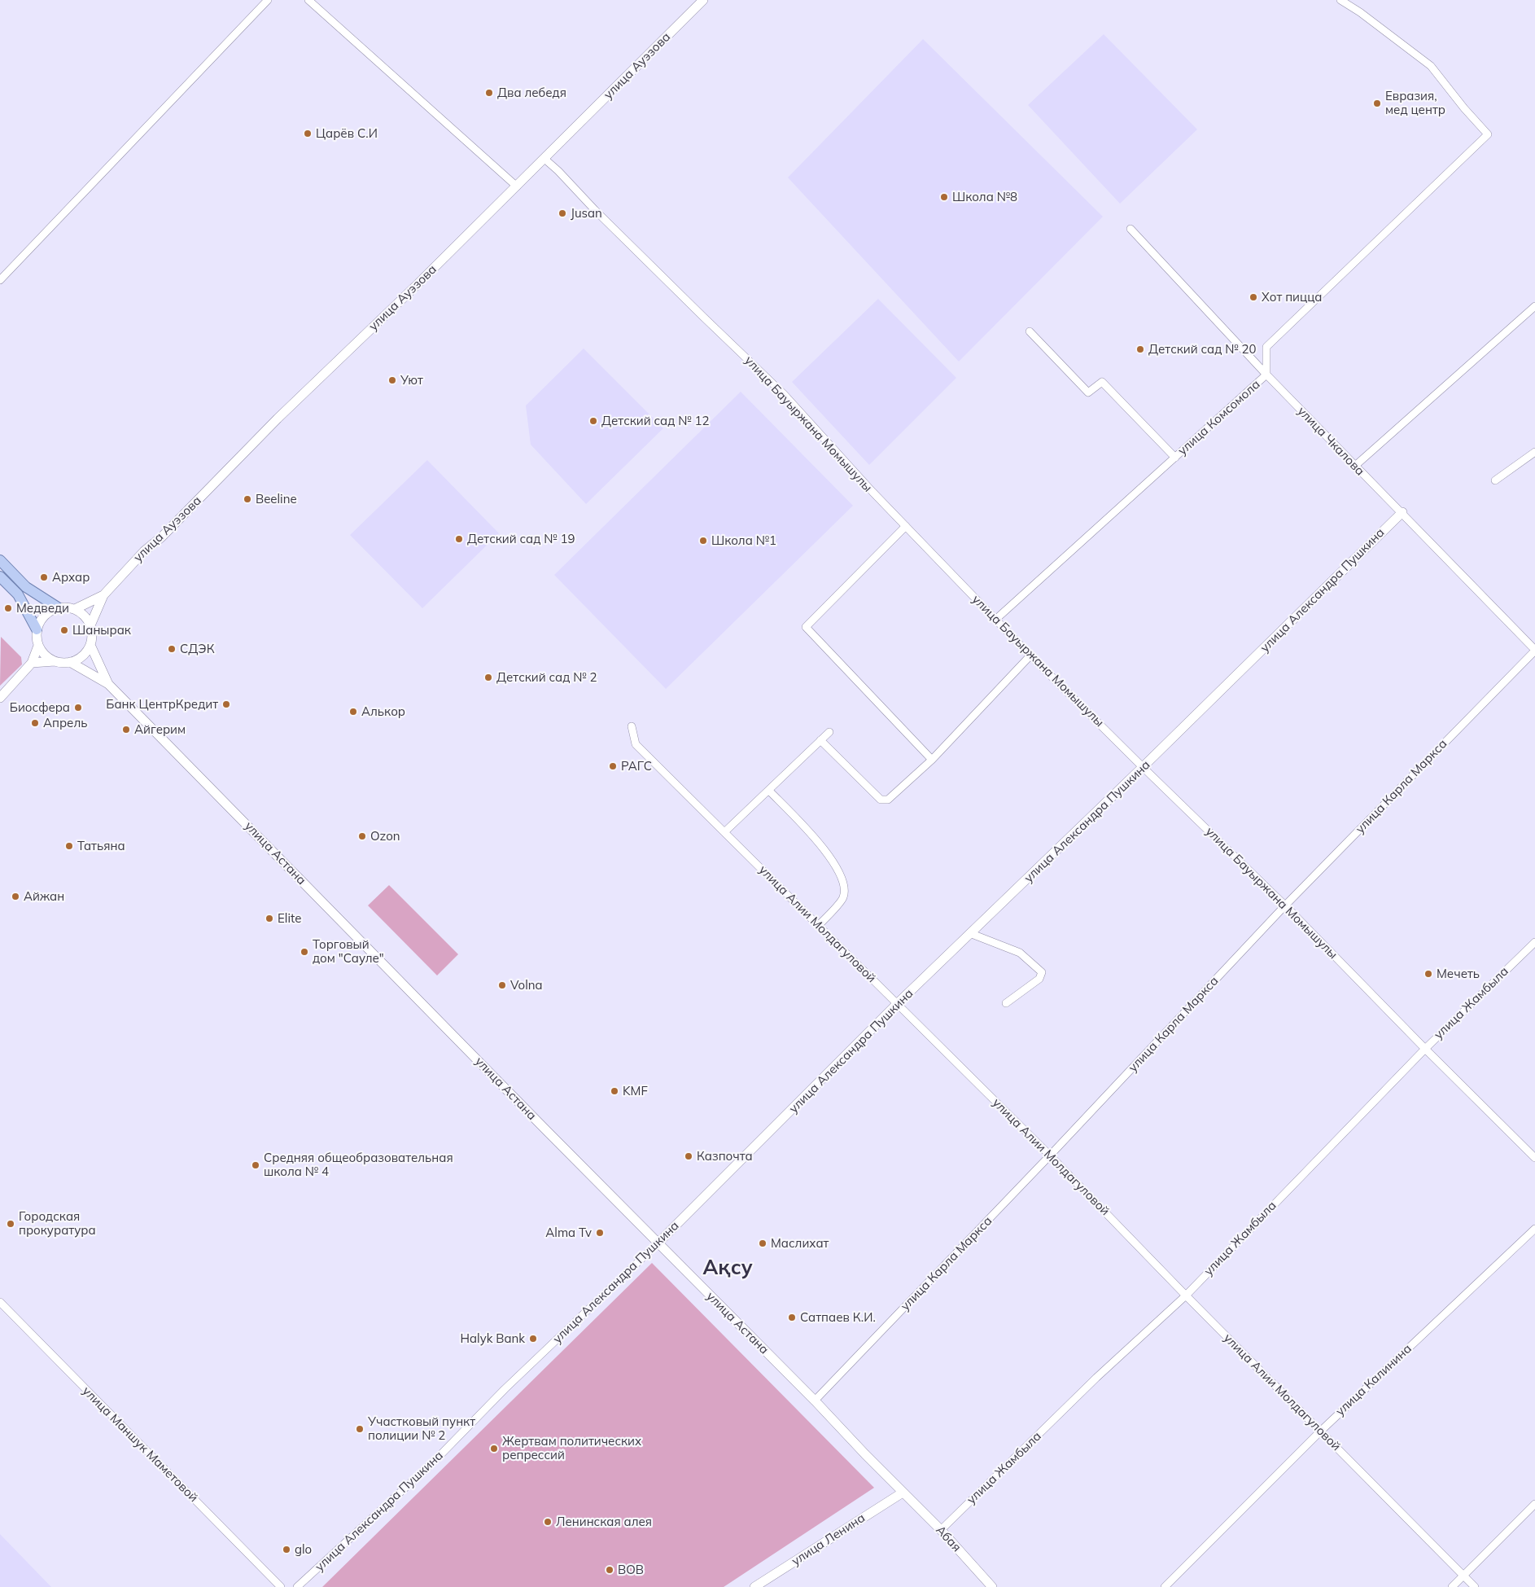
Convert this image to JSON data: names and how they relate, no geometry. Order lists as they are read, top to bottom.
{
  "streets": {
    "street": [
      "улица Ауэзова",
      "улица Комсомола",
      "улица Бауыржана Момышулы",
      "улица Чкалова",
      "улица Александра Пушкина",
      "улица Карла Маркса",
      "улица Астана",
      "улица Алии Молдагуловой",
      "улица Жамбыла",
      "улица Калинина",
      "улица Маншук Маметовой",
      "Абая",
      "улица Ленина"
    ]
  },
  "crossings": [
    ["улица Ауэзова", "улица Бауыржана Момышулы"],
    ["улица Комсомола", "улица Бауыржана Момышулы"],
    ["улица Комсомола", "улица Чкалова"],
    ["улица Бауыржана Момышулы", "улица Александра Пушкина"],
    ["улица Бауыржана Момышулы", "улица Карла Маркса"],
    ["улица Бауыржана Момышулы", "улица Жамбыла"],
    ["улица Чкалова", "улица Александра Пушкина"],
    ["улица Чкалова", "улица Карла Маркса"],
    ["улица Александра Пушкина", "улица Астана"],
    ["улица Александра Пушкина", "улица Алии Молдагуловой"],
    ["улица Карла Маркса", "улица Астана"],
    ["улица Карла Маркса", "улица Алии Молдагуловой"],
    ["улица Астана", "Абая"],
    ["улица Астана", "улица Ленина"],
    ["улица Алии Молдагуловой", "улица Жамбыла"],
    ["улица Алии Молдагуловой", "улица Калинина"],
    ["улица Жамбыла", "Абая"],
    ["Абая", "улица Ленина"]
  ],
  "districts": ["Ақсу"],
  "places": [
    "Два лебедя",
    "Евразия, мед центр",
    "Царёв С.И",
    "Школа №8",
    "Jusan",
    "Хот пицца",
    "Детский сад № 20",
    "Уют",
    "Детский сад № 12",
    "Beeline",
    "Детский сад № 19",
    "Школа №1",
    "Архар",
    "Медведи",
    "Шанырак",
    "СДЭК",
    "Детский сад № 2",
    "Банк ЦентрКредит",
    "Биосфера",
    "Алькор",
    "Апрель",
    "Айгерим",
    "РАГС",
    "Ozon",
    "Татьяна",
    "Айжан",
    "Elite",
    "Торговый дом \"Сауле\"",
    "Мечеть",
    "Volna",
    "KMF",
    "Казпочта",
    "Средняя общеобразовательная школа № 4",
    "Городская прокуратура",
    "Alma Tv",
    "Маслихат",
    "Сатпаев К.И.",
    "Halyk Bank",
    "Участковый пункт полиции № 2",
    "Жертвам политических репрессий",
    "Ленинская алея",
    "glo",
    "ВОВ"
  ]
}
